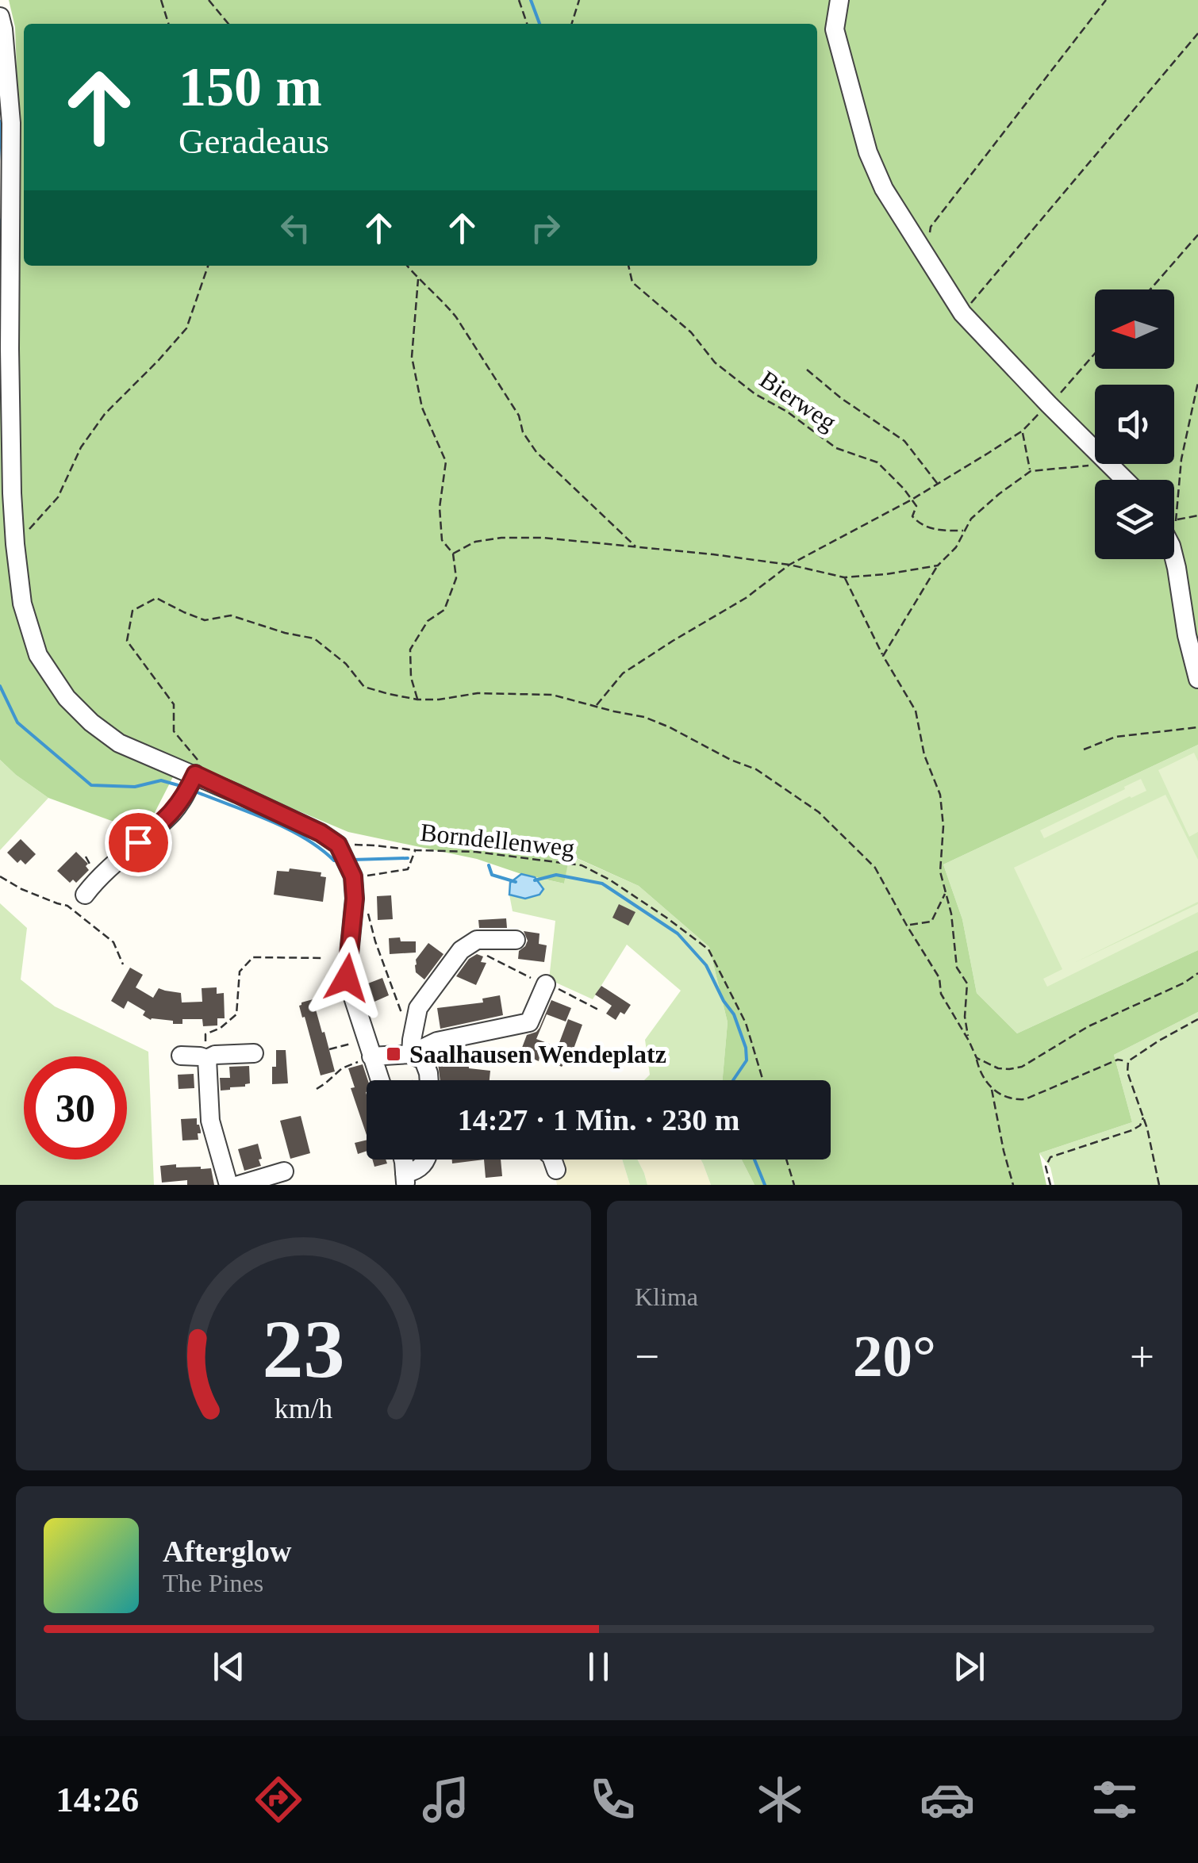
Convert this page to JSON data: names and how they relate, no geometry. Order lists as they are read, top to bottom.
{
  "streets": {
    "path": ["Bierweg", "Borndellenweg"]
  },
  "places": {
    "transit": ["Saalhausen Wendeplatz"]
  },
  "north": "left",
  "page": {
    "turn": ["150 m", "Geradeaus"],
    "limit": "30",
    "trip": "14:27 · 1 Min. · 230 m",
    "tile": "Klima",
    "heat": ["−", "20°", "+"],
    "song": ["Afterglow", "The Pines"],
    "tabs": "14:26",
    "gauge": ["23", "km/h"]
  }
}
